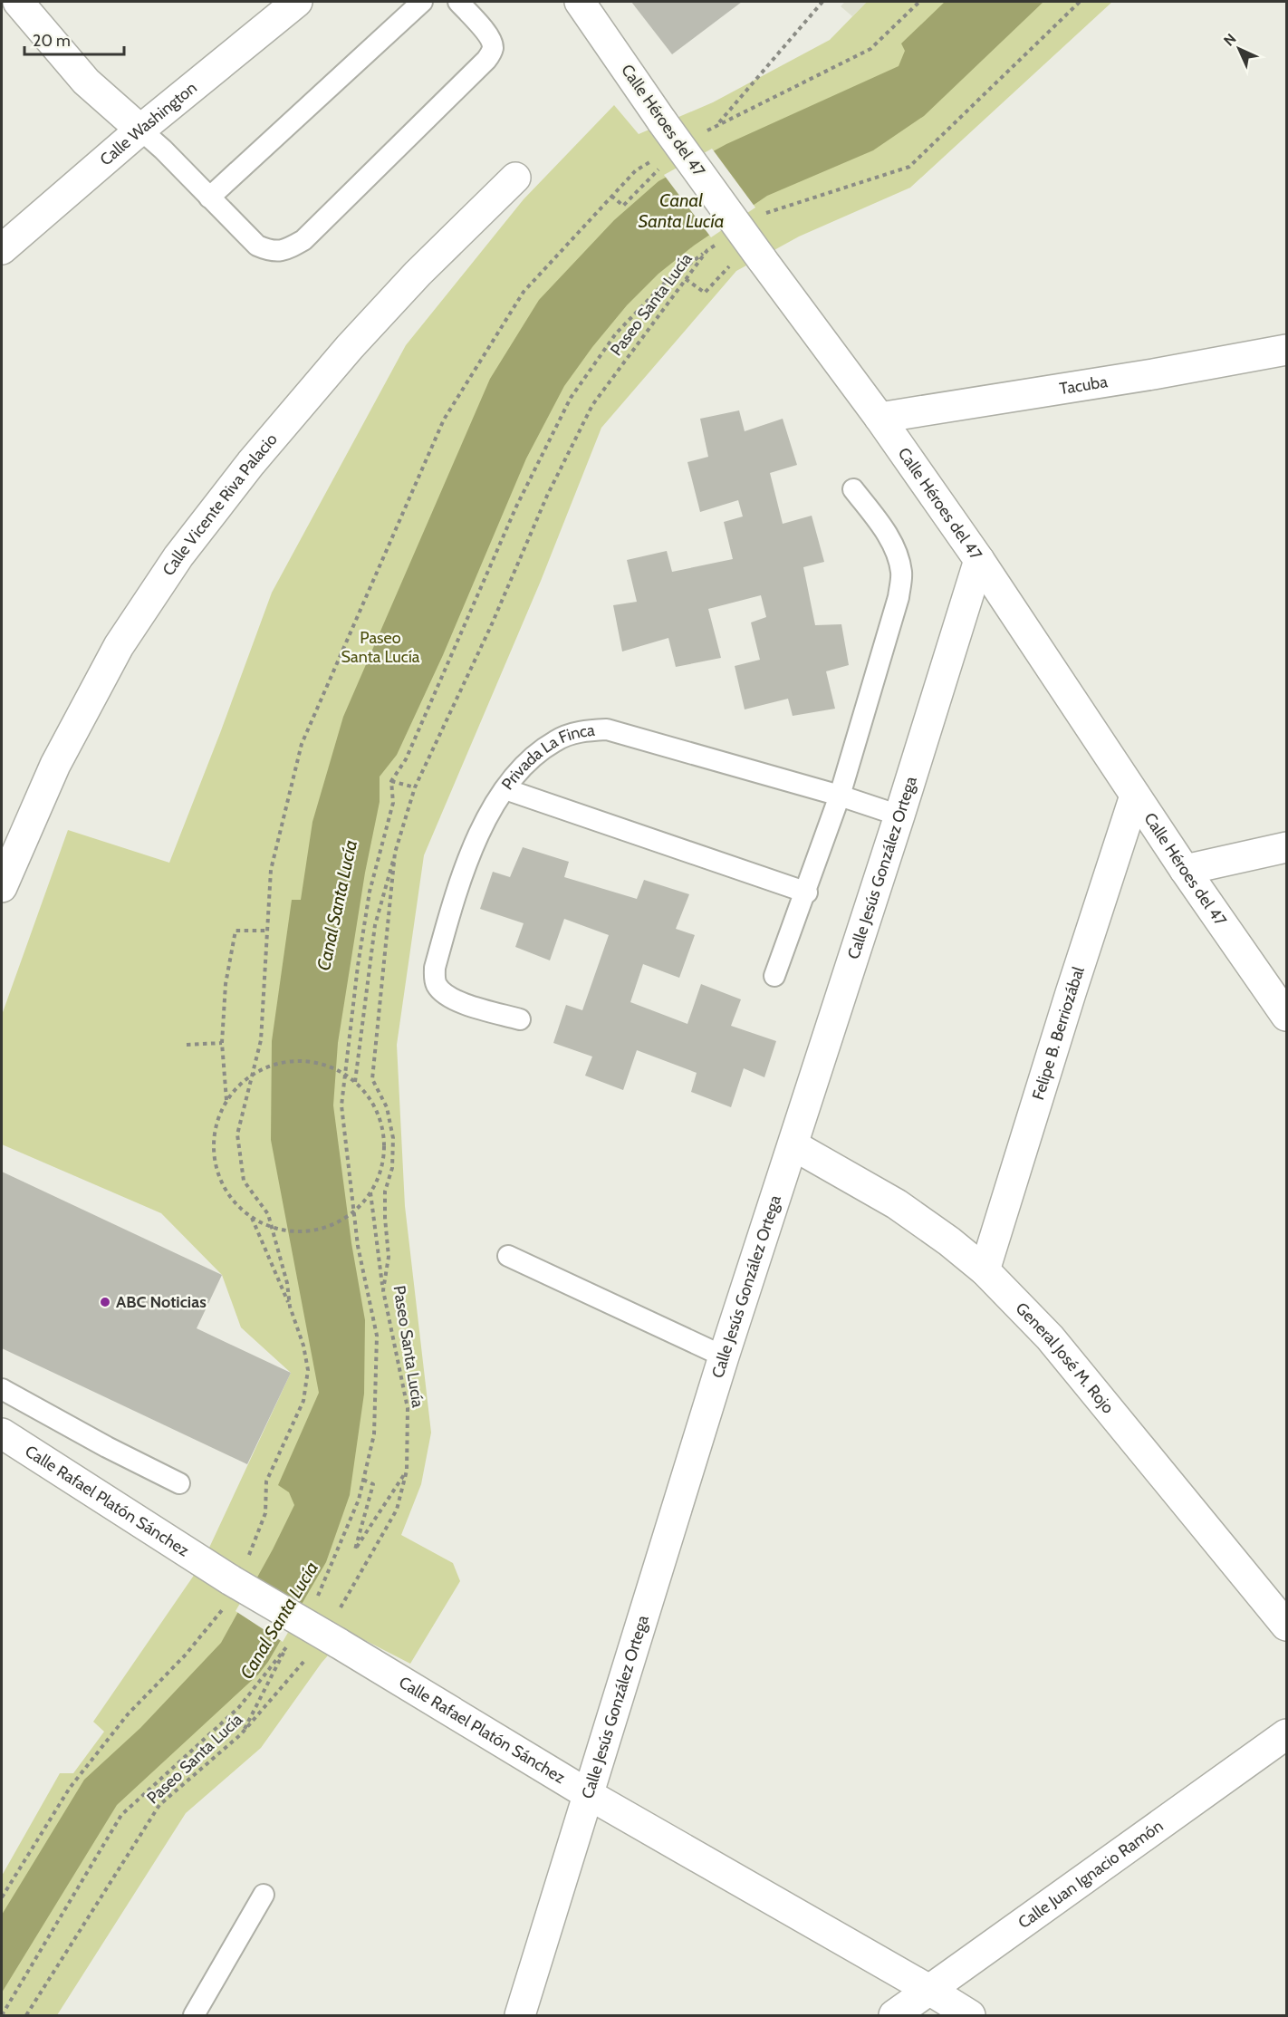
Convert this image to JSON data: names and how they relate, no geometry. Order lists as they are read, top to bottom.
{
  "streets": {
    "street": [
      "Calle Héroes del 47",
      "Calle Washington",
      "Tacuba",
      "Calle Vicente Riva Palacio",
      "Calle Jesús González Ortega",
      "Felipe B. Berriozábal",
      "General José M. Rojo",
      "Calle Rafael Platón Sánchez",
      "Calle Juan Ignacio Ramón"
    ],
    "lane": ["Privada La Finca"],
    "path": ["Paseo Santa Lucía"]
  },
  "crossings": [
    ["Calle Héroes del 47", "Tacuba"],
    ["Calle Héroes del 47", "Calle Jesús González Ortega"],
    ["Calle Héroes del 47", "Felipe B. Berriozábal"],
    ["Privada La Finca", "Calle Jesús González Ortega"],
    ["Calle Jesús González Ortega", "General José M. Rojo"],
    ["Calle Jesús González Ortega", "Calle Rafael Platón Sánchez"],
    ["Felipe B. Berriozábal", "General José M. Rojo"],
    ["Calle Rafael Platón Sánchez", "Calle Juan Ignacio Ramón"]
  ],
  "water": ["Canal Santa Lucía"],
  "parks": ["Paseo Santa Lucía"],
  "places": ["ABC Noticias"],
  "scale_bar": "20 m",
  "north": "top left"
}
